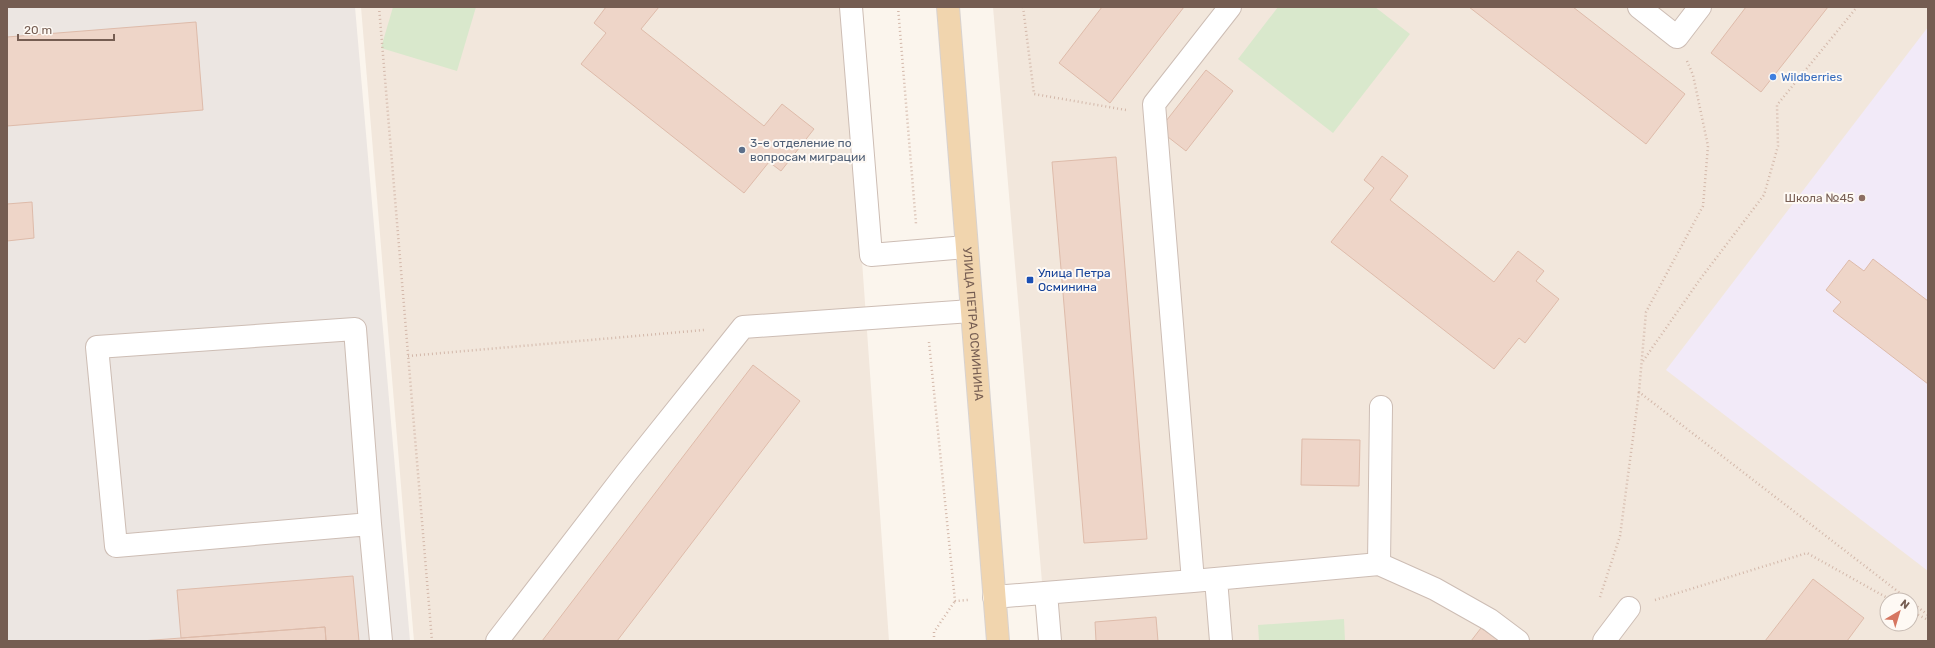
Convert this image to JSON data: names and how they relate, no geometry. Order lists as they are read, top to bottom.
{
  "streets": {
    "main road": ["УЛИЦА ПЕТРА ОСМИНИНА"]
  },
  "places": {
    "other": ["Wildberries", "3-е отделение по вопросам миграции", "Школа №45"],
    "transit": ["Улица Петра Осминина"]
  },
  "scale_bar": "20 m",
  "north": "top right"
}
